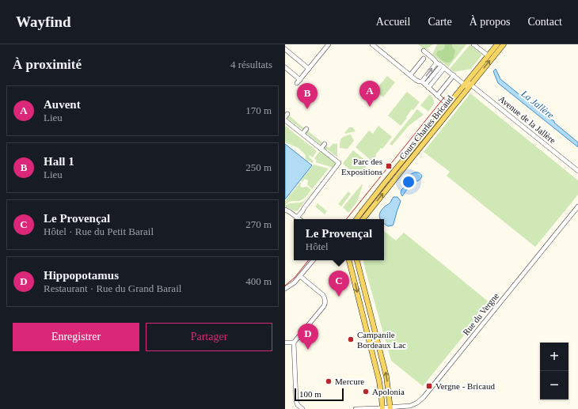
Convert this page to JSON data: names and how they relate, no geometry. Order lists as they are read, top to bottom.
{
  "streets": {
    "main road": ["Cours Charles Bricaud"],
    "street": ["Avenue de la Jallère", "Rue du Vergne"]
  },
  "crossings": [
    ["Avenue de la Jallère", "Cours Charles Bricaud"]
  ],
  "water": ["La Jallère"],
  "places": {
    "transit": ["Parc des Expositions", "Vergne - Bricaud"],
    "other": ["Campanile Bordeaux Lac", "Mercure", "Apolonia"]
  },
  "scale_bar": "100 m",
  "page": {
    "header": "Wayfind",
    "nav": [
      "Accueil",
      "Carte",
      "À propos",
      "Contact"
    ],
    "heading": ["À proximité", "4 résultats"],
    "pins": [
      "A",
      "B",
      "C",
      "D"
    ],
    "list": [
      {
        "mark": "A",
        "name": "Auvent",
        "note": "Lieu",
        "value": "170 m"
      },
      {
        "mark": "B",
        "name": "Hall 1",
        "note": "Lieu",
        "value": "250 m"
      },
      {
        "mark": "C",
        "name": "Le Provençal",
        "note": "Hôtel · Rue du Petit Barail",
        "value": "270 m"
      },
      {
        "mark": "D",
        "name": "Hippopotamus",
        "note": "Restaurant · Rue du Grand Barail",
        "value": "400 m"
      }
    ],
    "popup": ["Le Provençal", "Hôtel"],
    "buttons": ["Enregistrer", "Partager"],
    "map_buttons": ["+", "−"],
    "scale": "100 m"
  }
}
